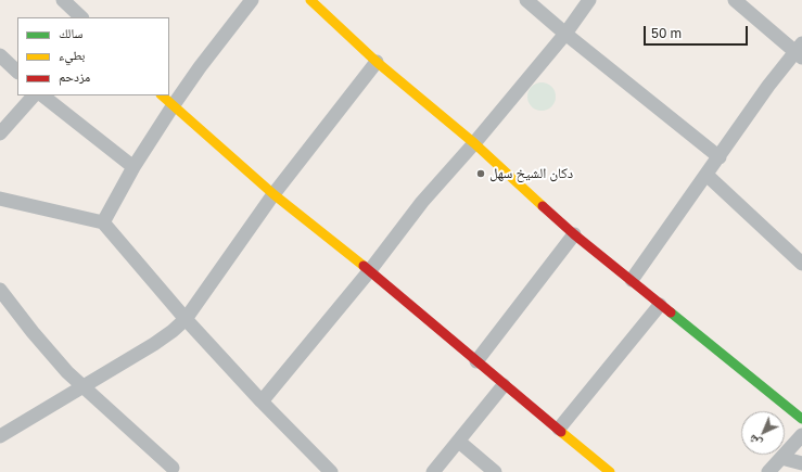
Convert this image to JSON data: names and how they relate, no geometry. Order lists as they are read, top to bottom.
{
  "places": ["دكان الشيخ سهل"],
  "legend": ["سالك", "بطيء", "مزدحم"],
  "scale_bar": "50 m",
  "north": "bottom left"
}
